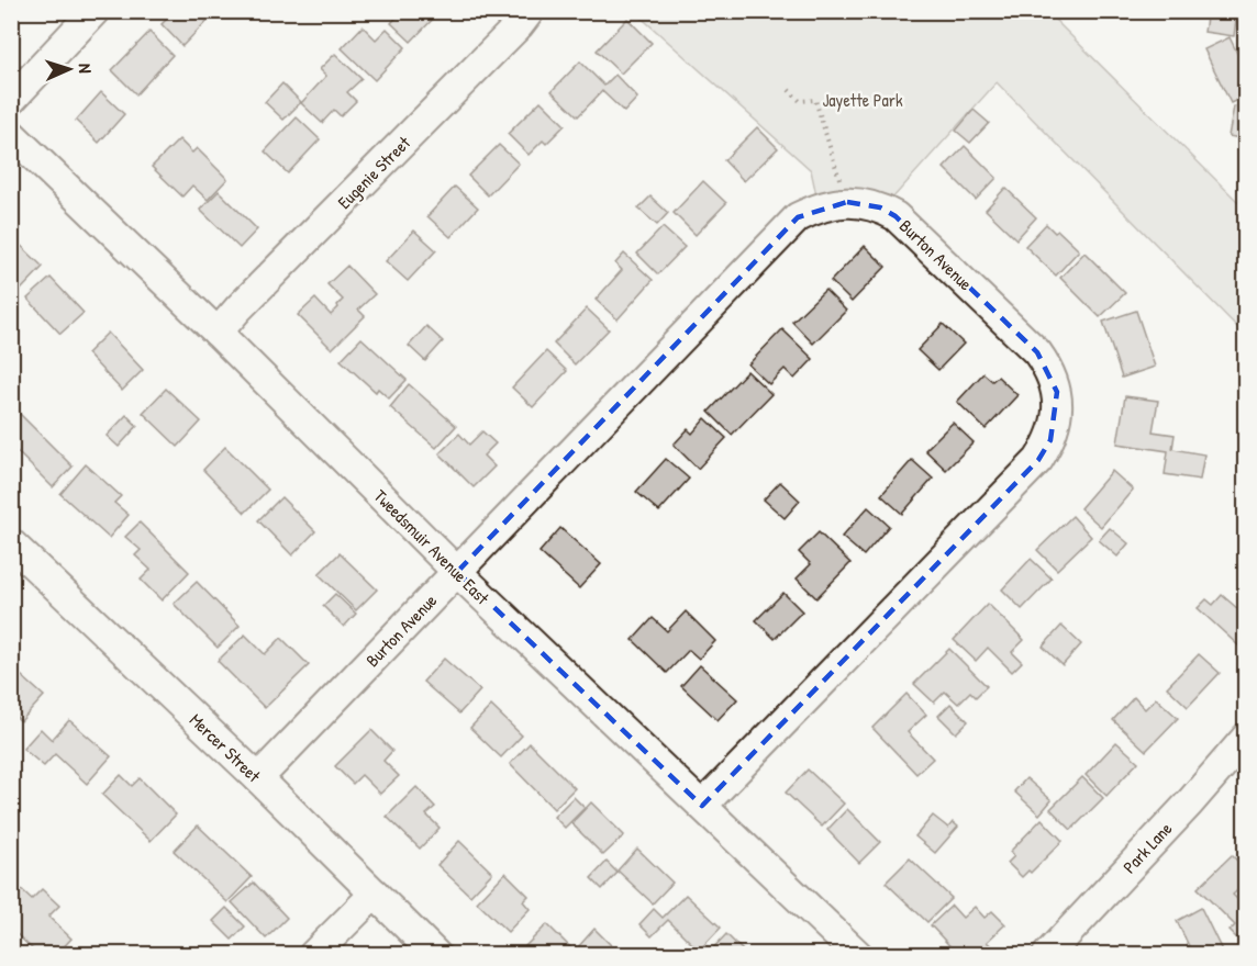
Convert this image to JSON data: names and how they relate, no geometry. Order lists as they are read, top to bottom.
{
  "streets": {
    "street": [
      "Eugenie Street",
      "Burton Avenue",
      "Tweedsmuir Avenue East",
      "Mercer Street",
      "Park Lane"
    ]
  },
  "crossings": [
    ["Eugenie Street", "Tweedsmuir Avenue East"],
    ["Burton Avenue", "Tweedsmuir Avenue East"],
    ["Burton Avenue", "Mercer Street"]
  ],
  "parks": ["Jayette Park"],
  "north": "right"
}
